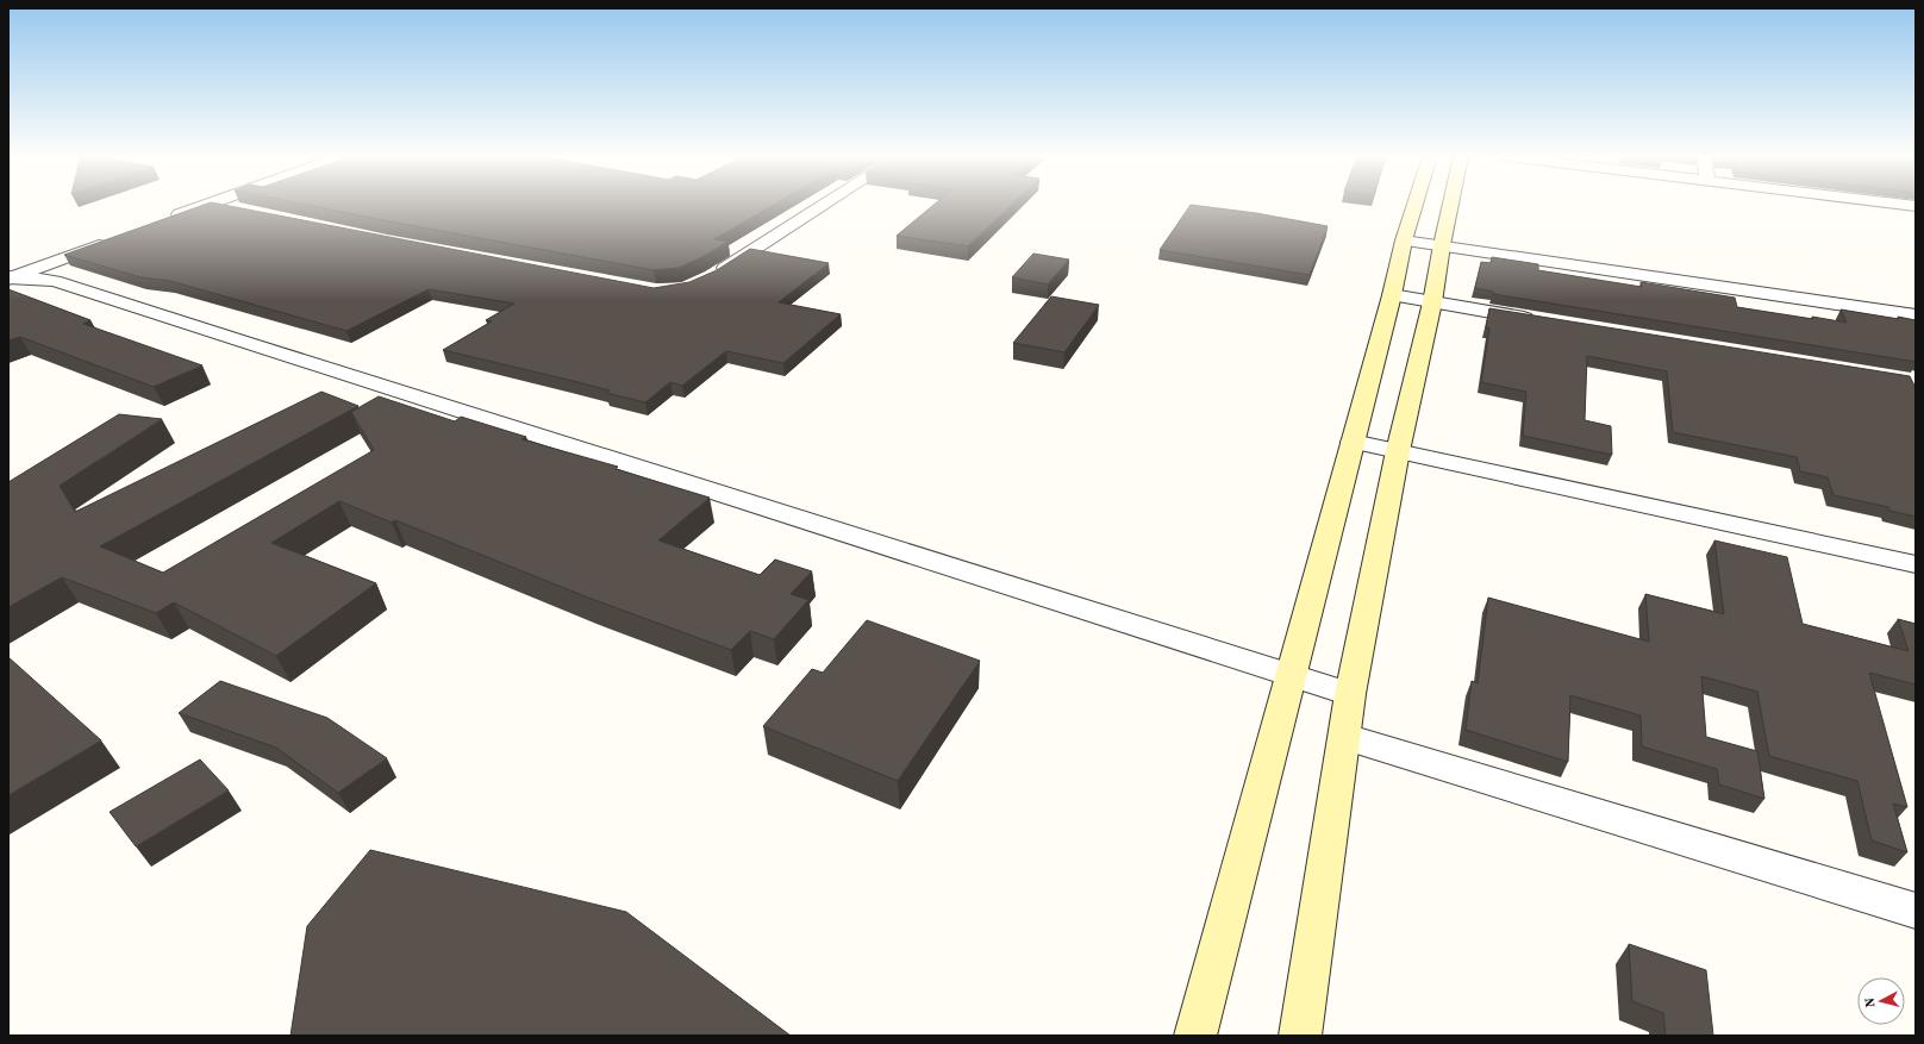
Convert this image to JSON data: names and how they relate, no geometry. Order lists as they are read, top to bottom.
{
  "north": "left"
}
